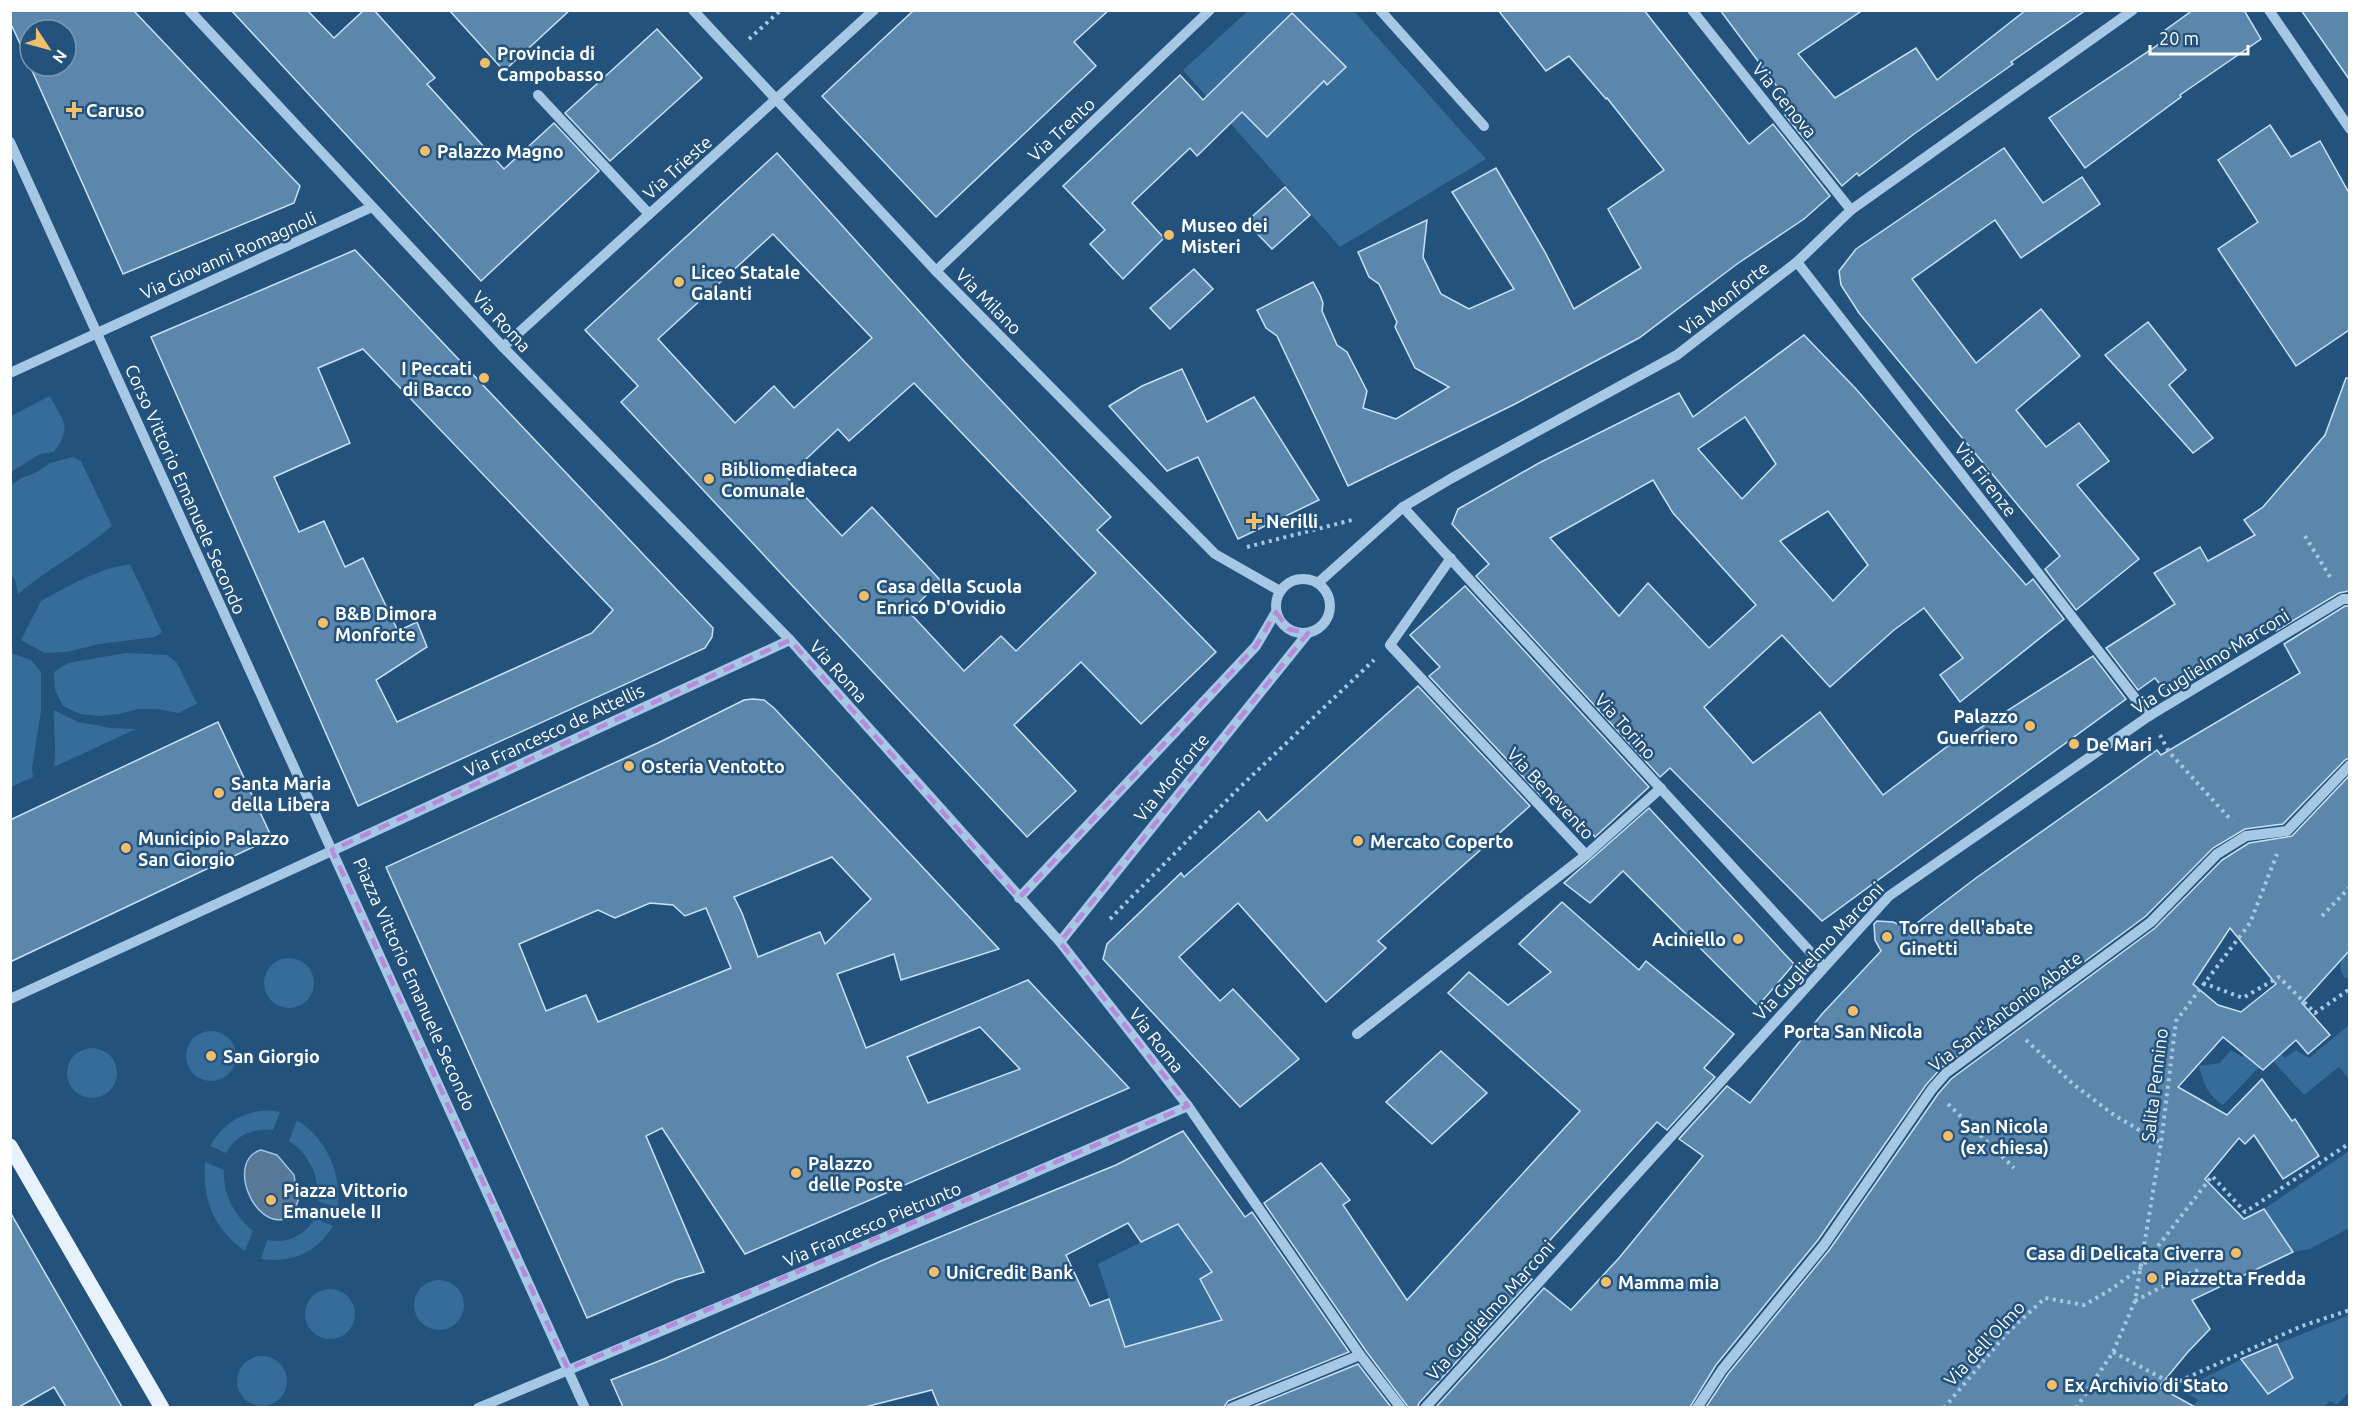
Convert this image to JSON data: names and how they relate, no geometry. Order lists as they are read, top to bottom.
{
  "streets": {
    "street": [
      "Via Genova",
      "Via Trento",
      "Via Trieste",
      "Via Giovanni Romagnoli",
      "Via Monforte",
      "Via Milano",
      "Via Roma",
      "Via Firenze",
      "Corso Vittorio Emanuele Secondo",
      "Via Guglielmo Marconi",
      "Via Torino",
      "Via Francesco de Attellis",
      "Via Benevento",
      "Piazza Vittorio Emanuele Secondo",
      "Via Sant'Antonio Abate",
      "Via Francesco Pietrunto"
    ],
    "path": ["Salita Pennino", "Via dell'Olmo"]
  },
  "crossings": [
    ["Via Genova", "Via Monforte"],
    ["Via Trento", "Via Milano"],
    ["Via Trieste", "Via Milano"],
    ["Via Trieste", "Via Roma"],
    ["Via Giovanni Romagnoli", "Via Roma"],
    ["Via Giovanni Romagnoli", "Corso Vittorio Emanuele Secondo"],
    ["Via Monforte", "Via Milano"],
    ["Via Monforte", "Via Roma"],
    ["Via Monforte", "Via Firenze"],
    ["Via Monforte", "Via Torino"],
    ["Via Roma", "Via Francesco de Attellis"],
    ["Via Roma", "Via Francesco Pietrunto"],
    ["Via Firenze", "Via Guglielmo Marconi"],
    ["Corso Vittorio Emanuele Secondo", "Via Francesco de Attellis"],
    ["Corso Vittorio Emanuele Secondo", "Piazza Vittorio Emanuele Secondo"],
    ["Via Guglielmo Marconi", "Via Torino"],
    ["Via Francesco de Attellis", "Piazza Vittorio Emanuele Secondo"],
    ["Piazza Vittorio Emanuele Secondo", "Via Francesco Pietrunto"],
    ["Via Sant'Antonio Abate", "Salita Pennino"],
    ["Salita Pennino", "Via dell'Olmo"]
  ],
  "places": {
    "other": [
      "Provincia di Campobasso",
      "Palazzo Magno",
      "Museo dei Misteri",
      "Liceo Statale Galanti",
      "I Peccati di Bacco",
      "Bibliomediateca Comunale",
      "Casa della Scuola Enrico D'Ovidio",
      "B&B Dimora Monforte",
      "Palazzo Guerriero",
      "De Mari",
      "Osteria Ventotto",
      "Santa Maria della Libera",
      "Mercato Coperto",
      "Municipio Palazzo San Giorgio",
      "Torre dell'abate Ginetti",
      "Aciniello",
      "Porta San Nicola",
      "San Giorgio",
      "San Nicola (ex chiesa)",
      "Palazzo delle Poste",
      "Piazza Vittorio Emanuele II",
      "Casa di Delicata Civerra",
      "UniCredit Bank",
      "Piazzetta Fredda",
      "Mamma mia",
      "Ex Archivio di Stato"
    ],
    "health": ["Caruso", "Nerilli"]
  },
  "scale_bar": "20 m",
  "north": "bottom right"
}
